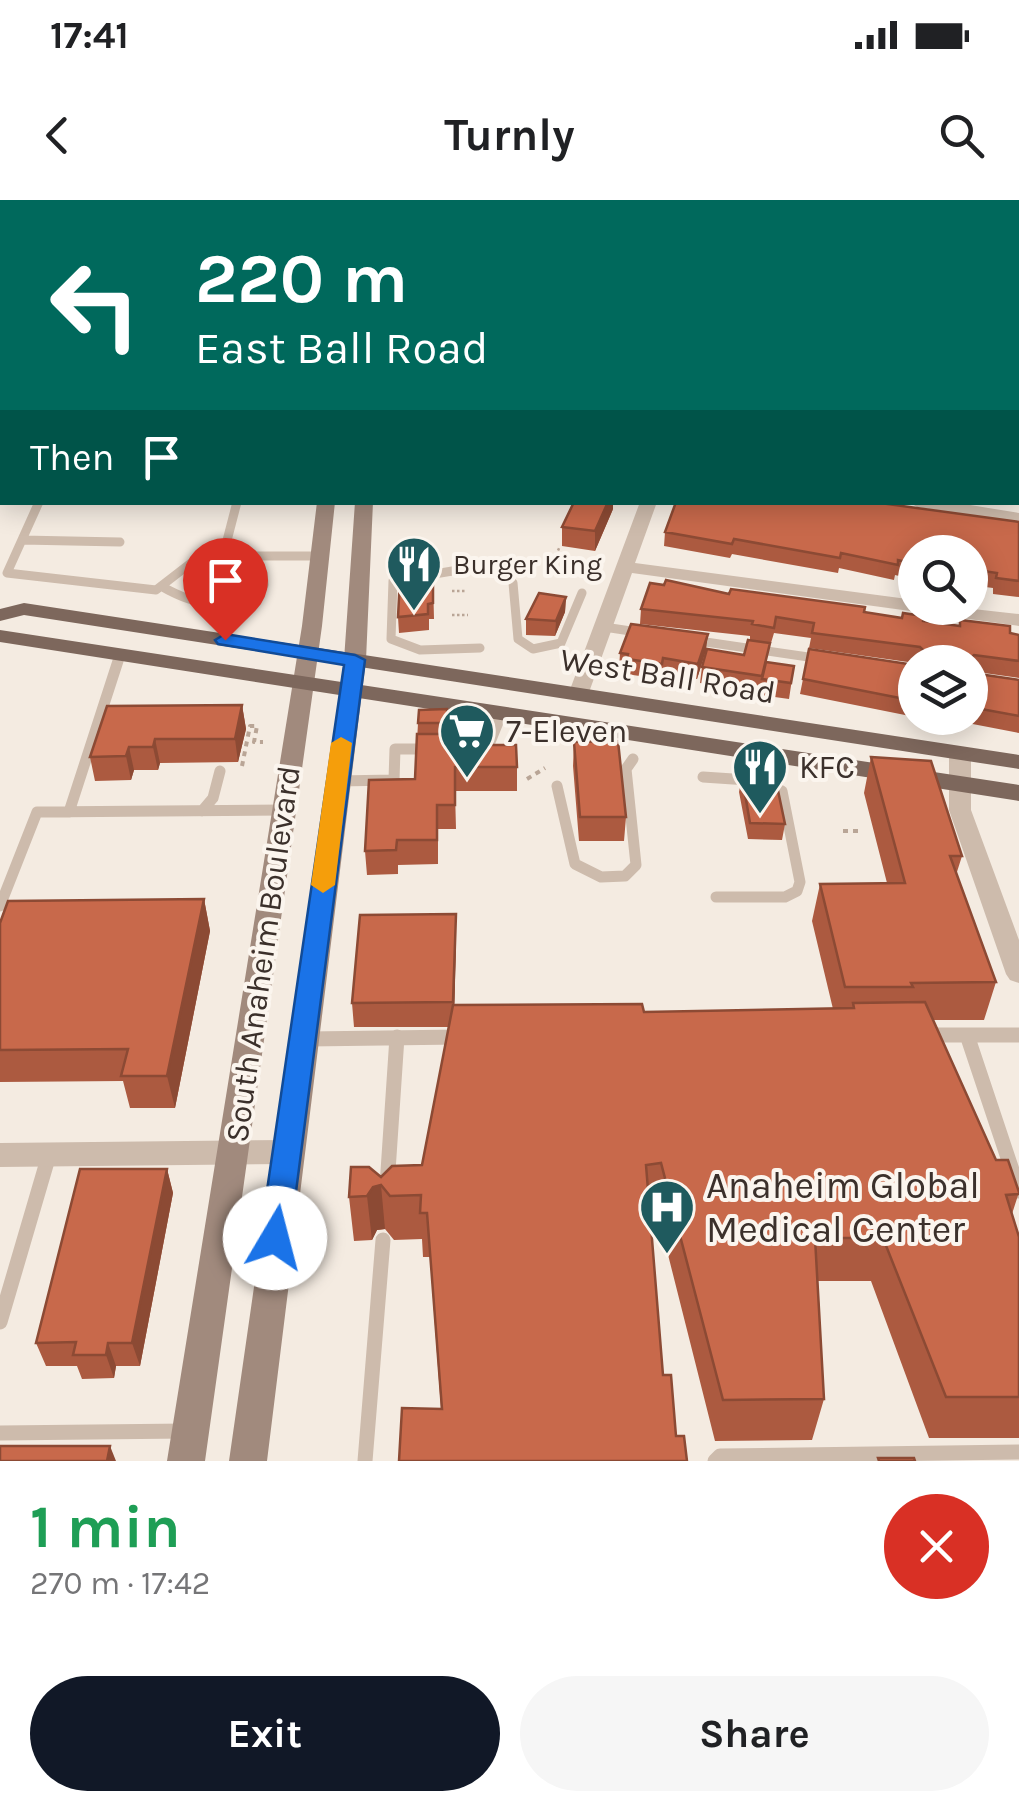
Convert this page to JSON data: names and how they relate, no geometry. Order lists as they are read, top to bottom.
{
  "streets": {
    "main road": ["West Ball Road", "South Anaheim Boulevard"]
  },
  "crossings": [
    ["West Ball Road", "South Anaheim Boulevard"]
  ],
  "places": {
    "restaurant": ["Burger King", "KFC"],
    "supermarket": ["7-Eleven"],
    "hospital": ["Anaheim Global Medical Center"]
  },
  "page": {
    "status": "17:41",
    "header": "Turnly",
    "turn": ["220 m", "East Ball Road"],
    "then": "Then",
    "heading": ["1 min", "270 m · 17:42"],
    "buttons": ["Exit", "Share"]
  }
}
